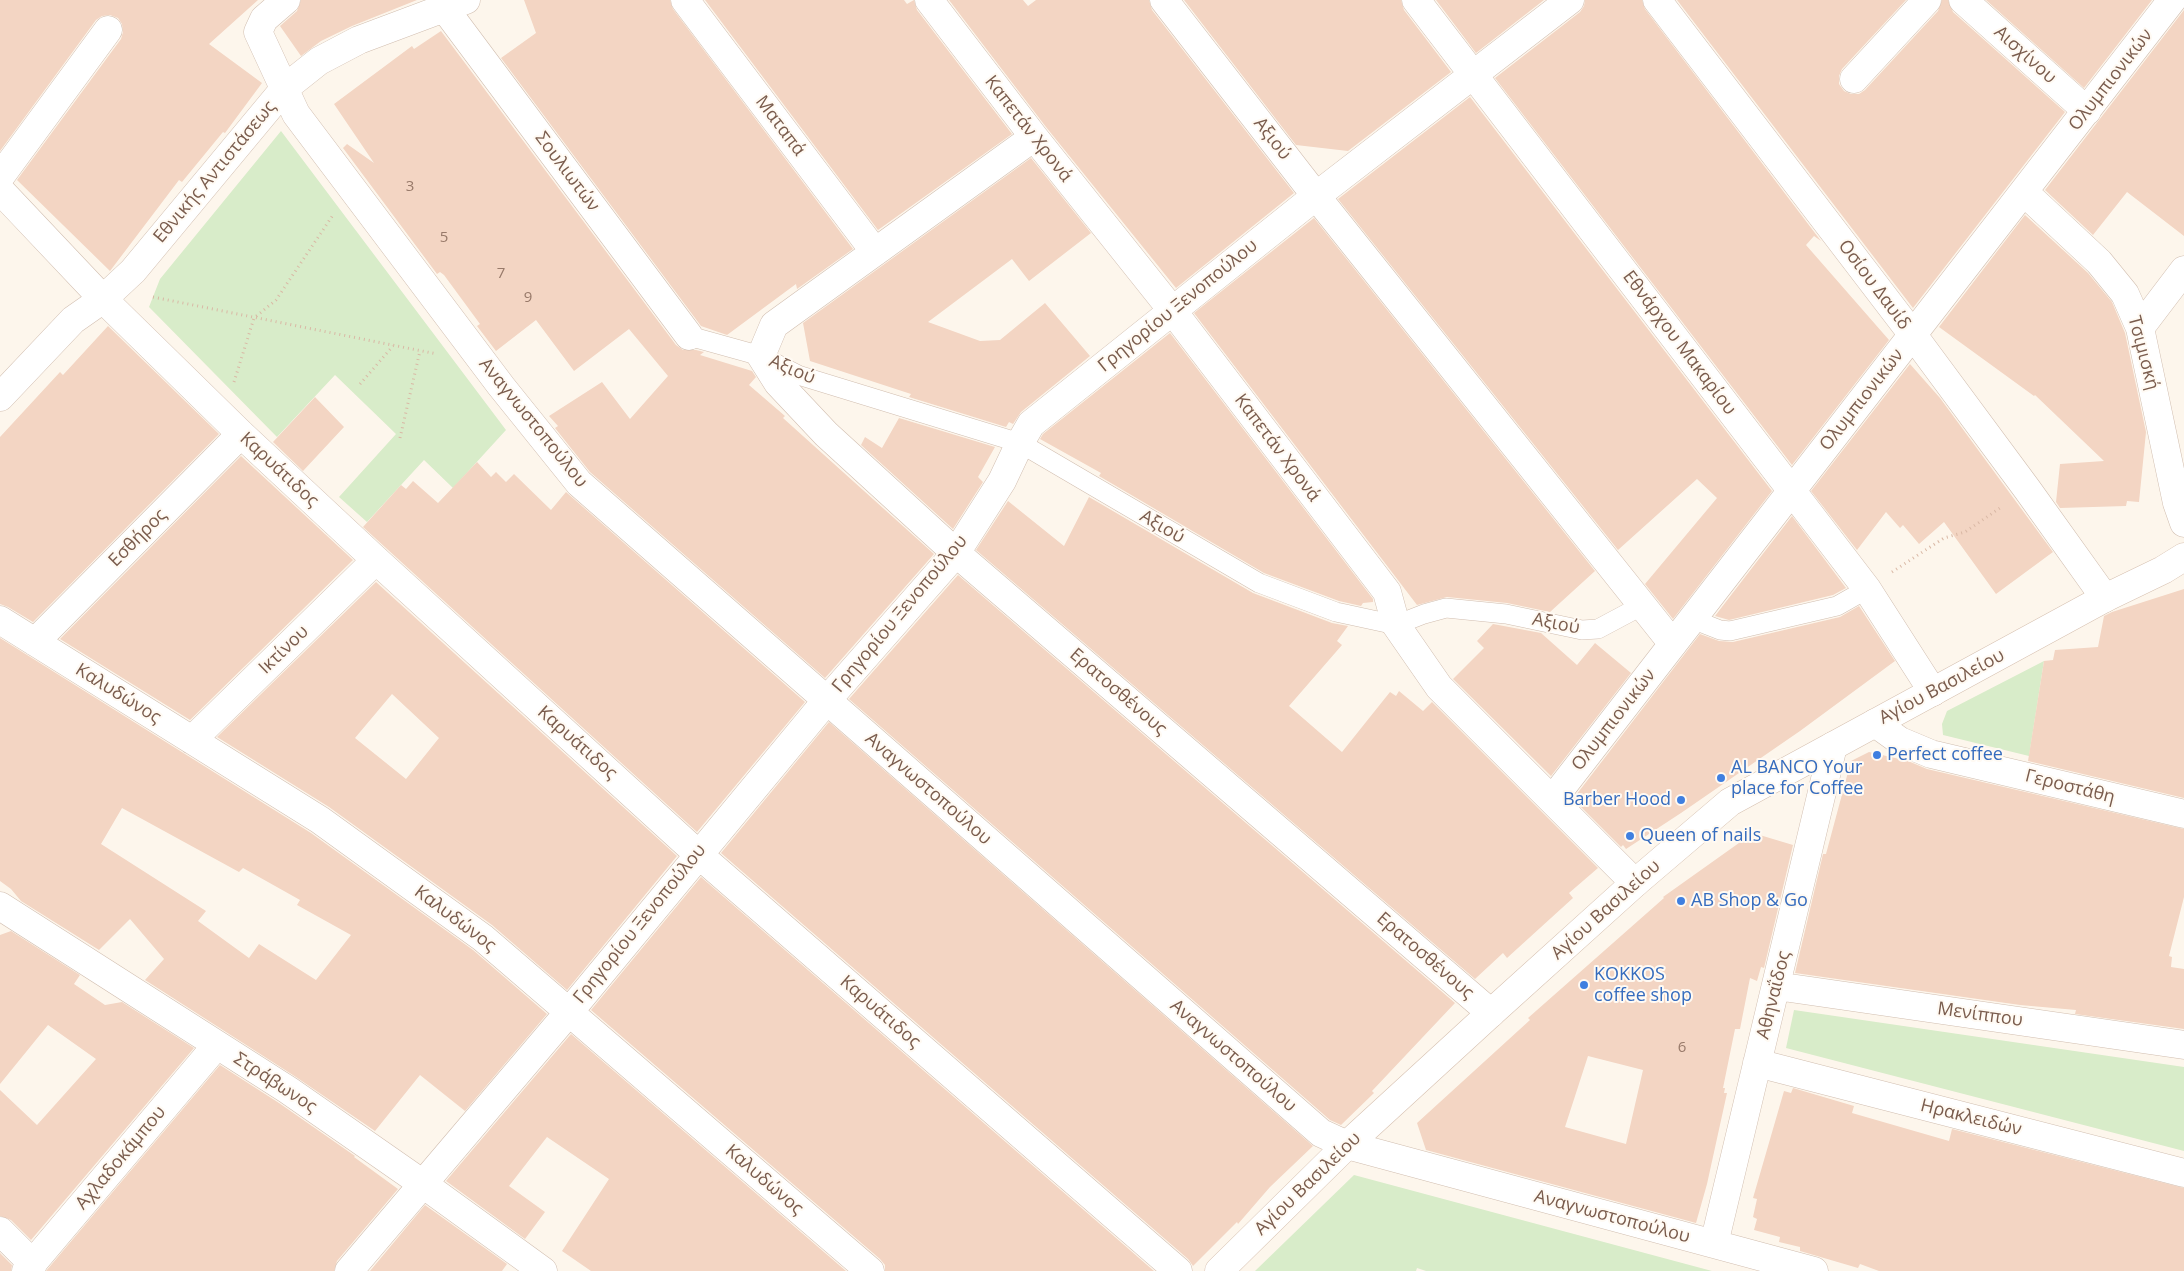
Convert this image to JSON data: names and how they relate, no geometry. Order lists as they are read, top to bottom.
{
  "streets": {
    "street": [
      "Αισχίνου",
      "Ολυμπιονικών",
      "Ματαπά",
      "Καπετάν Χρονά",
      "Αξιού",
      "Εθνικής Αντιστάσεως",
      "Σουλιωτών",
      "Οσίου Δαυίδ",
      "Γρηγορίου Ξενοπούλου",
      "Εθνάρχου Μακαρίου",
      "Τσιμισκή",
      "Αναγνωστοπούλου",
      "Καρυάτιδος",
      "Εσθήρος",
      "Ικτίνου",
      "Αγίου Βασιλείου",
      "Ερατοσθένους",
      "Καλυδώνος",
      "Γεροστάθη",
      "Αθηναΐδος",
      "Μενίππου",
      "Στράβωνος",
      "Ηρακλειδών",
      "Αχλαδοκάμπου"
    ]
  },
  "crossings": [
    ["Αισχίνου", "Ολυμπιονικών"],
    ["Ολυμπιονικών", "Καπετάν Χρονά"],
    ["Ολυμπιονικών", "Αξιού"],
    ["Ολυμπιονικών", "Οσίου Δαυίδ"],
    ["Ολυμπιονικών", "Εθνάρχου Μακαρίου"],
    ["Ολυμπιονικών", "Τσιμισκή"],
    ["Καπετάν Χρονά", "Αξιού"],
    ["Καπετάν Χρονά", "Γρηγορίου Ξενοπούλου"],
    ["Καπετάν Χρονά", "Αγίου Βασιλείου"],
    ["Αξιού", "Σουλιωτών"],
    ["Αξιού", "Γρηγορίου Ξενοπούλου"],
    ["Αξιού", "Ερατοσθένους"],
    ["Εθνικής Αντιστάσεως", "Σουλιωτών"],
    ["Εθνικής Αντιστάσεως", "Αναγνωστοπούλου"],
    ["Εθνικής Αντιστάσεως", "Καρυάτιδος"],
    ["Οσίου Δαυίδ", "Αγίου Βασιλείου"],
    ["Γρηγορίου Ξενοπούλου", "Εθνάρχου Μακαρίου"],
    ["Γρηγορίου Ξενοπούλου", "Αναγνωστοπούλου"],
    ["Γρηγορίου Ξενοπούλου", "Καρυάτιδος"],
    ["Γρηγορίου Ξενοπούλου", "Ερατοσθένους"],
    ["Γρηγορίου Ξενοπούλου", "Καλυδώνος"],
    ["Γρηγορίου Ξενοπούλου", "Στράβωνος"],
    ["Εθνάρχου Μακαρίου", "Αγίου Βασιλείου"],
    ["Αναγνωστοπούλου", "Αγίου Βασιλείου"],
    ["Αναγνωστοπούλου", "Αθηναΐδος"],
    ["Καρυάτιδος", "Εσθήρος"],
    ["Καρυάτιδος", "Ικτίνου"],
    ["Εσθήρος", "Καλυδώνος"],
    ["Ικτίνου", "Καλυδώνος"],
    ["Αγίου Βασιλείου", "Ερατοσθένους"],
    ["Αγίου Βασιλείου", "Γεροστάθη"],
    ["Αγίου Βασιλείου", "Αθηναΐδος"],
    ["Αθηναΐδος", "Μενίππου"],
    ["Αθηναΐδος", "Ηρακλειδών"],
    ["Στράβωνος", "Αχλαδοκάμπου"]
  ],
  "places": [
    "Perfect coffee",
    "AL BANCO Your place for Coffee",
    "Barber Hood",
    "Queen of nails",
    "AB Shop & Go",
    "KOKKOS coffee shop"
  ],
  "house_numbers": [
    "3",
    "5",
    "7",
    "9",
    "6"
  ]
}
